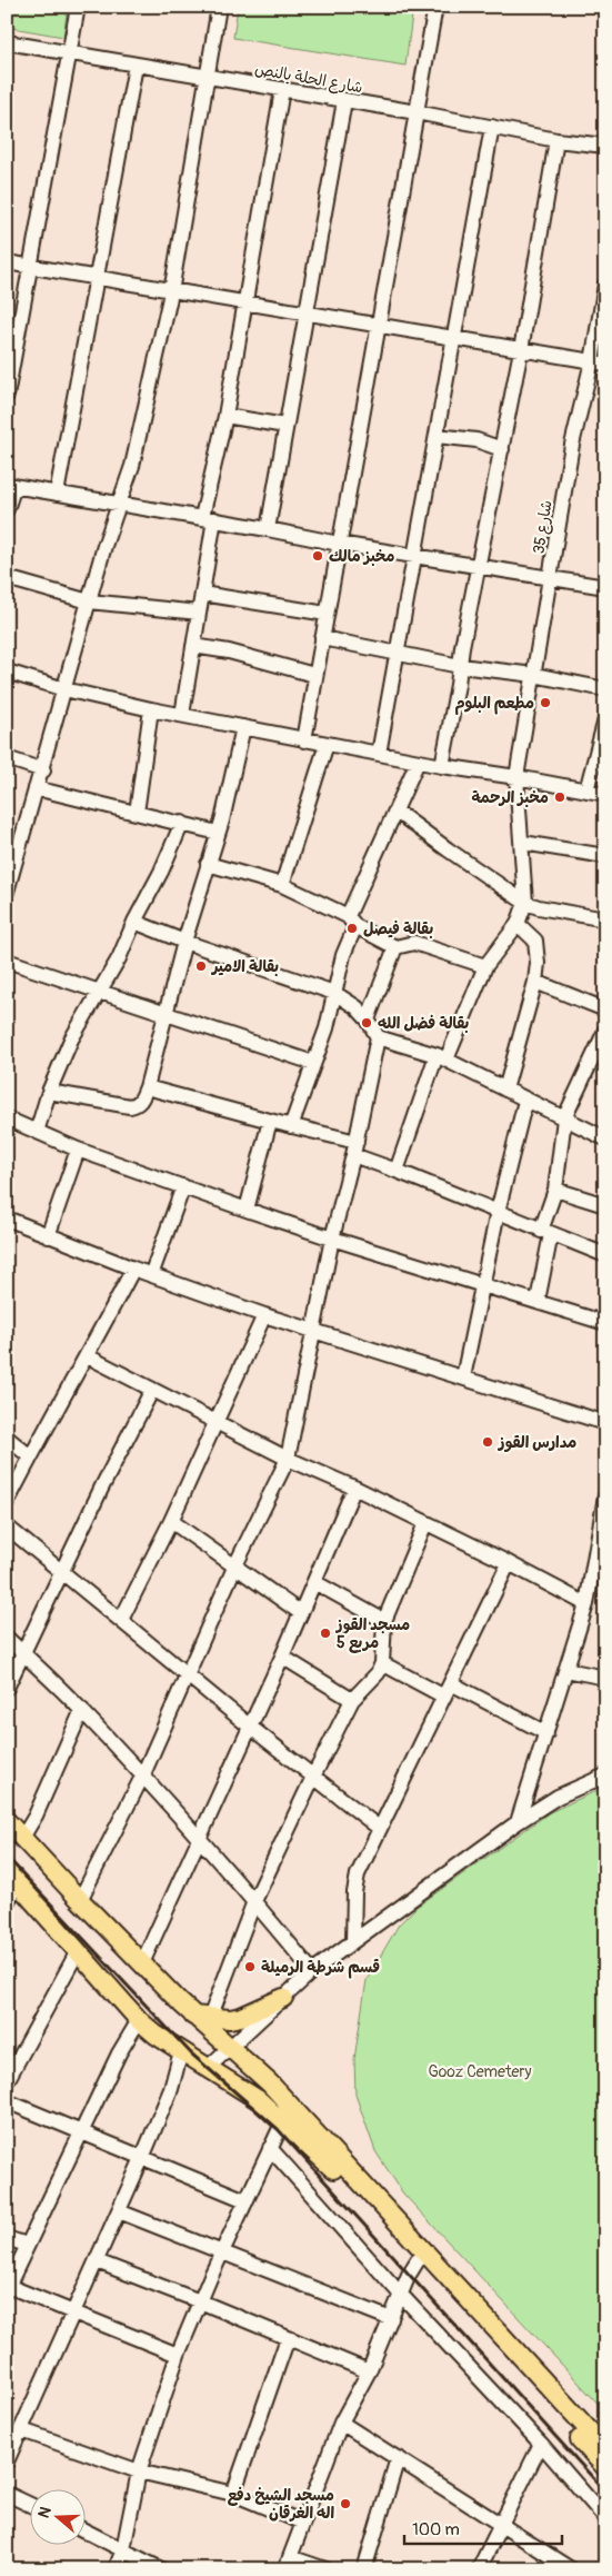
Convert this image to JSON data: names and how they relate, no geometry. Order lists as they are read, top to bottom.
{
  "streets": {
    "street": ["شارع الحلة بالنص", "شارع 35"]
  },
  "parks": ["Gooz Cemetery"],
  "places": [
    "مخبز مالك",
    "مطعم البلوم",
    "مخبز الرحمة",
    "بقالة فيصل",
    "بقالة الامير",
    "بقالة فضل الله",
    "مدارس القوز",
    "مسجد القوز مربع 5",
    "قسم شرطة الرميلة",
    "مسجد الشيخ دفع اله الغرقان"
  ],
  "scale_bar": "100 m",
  "north": "left"
}
